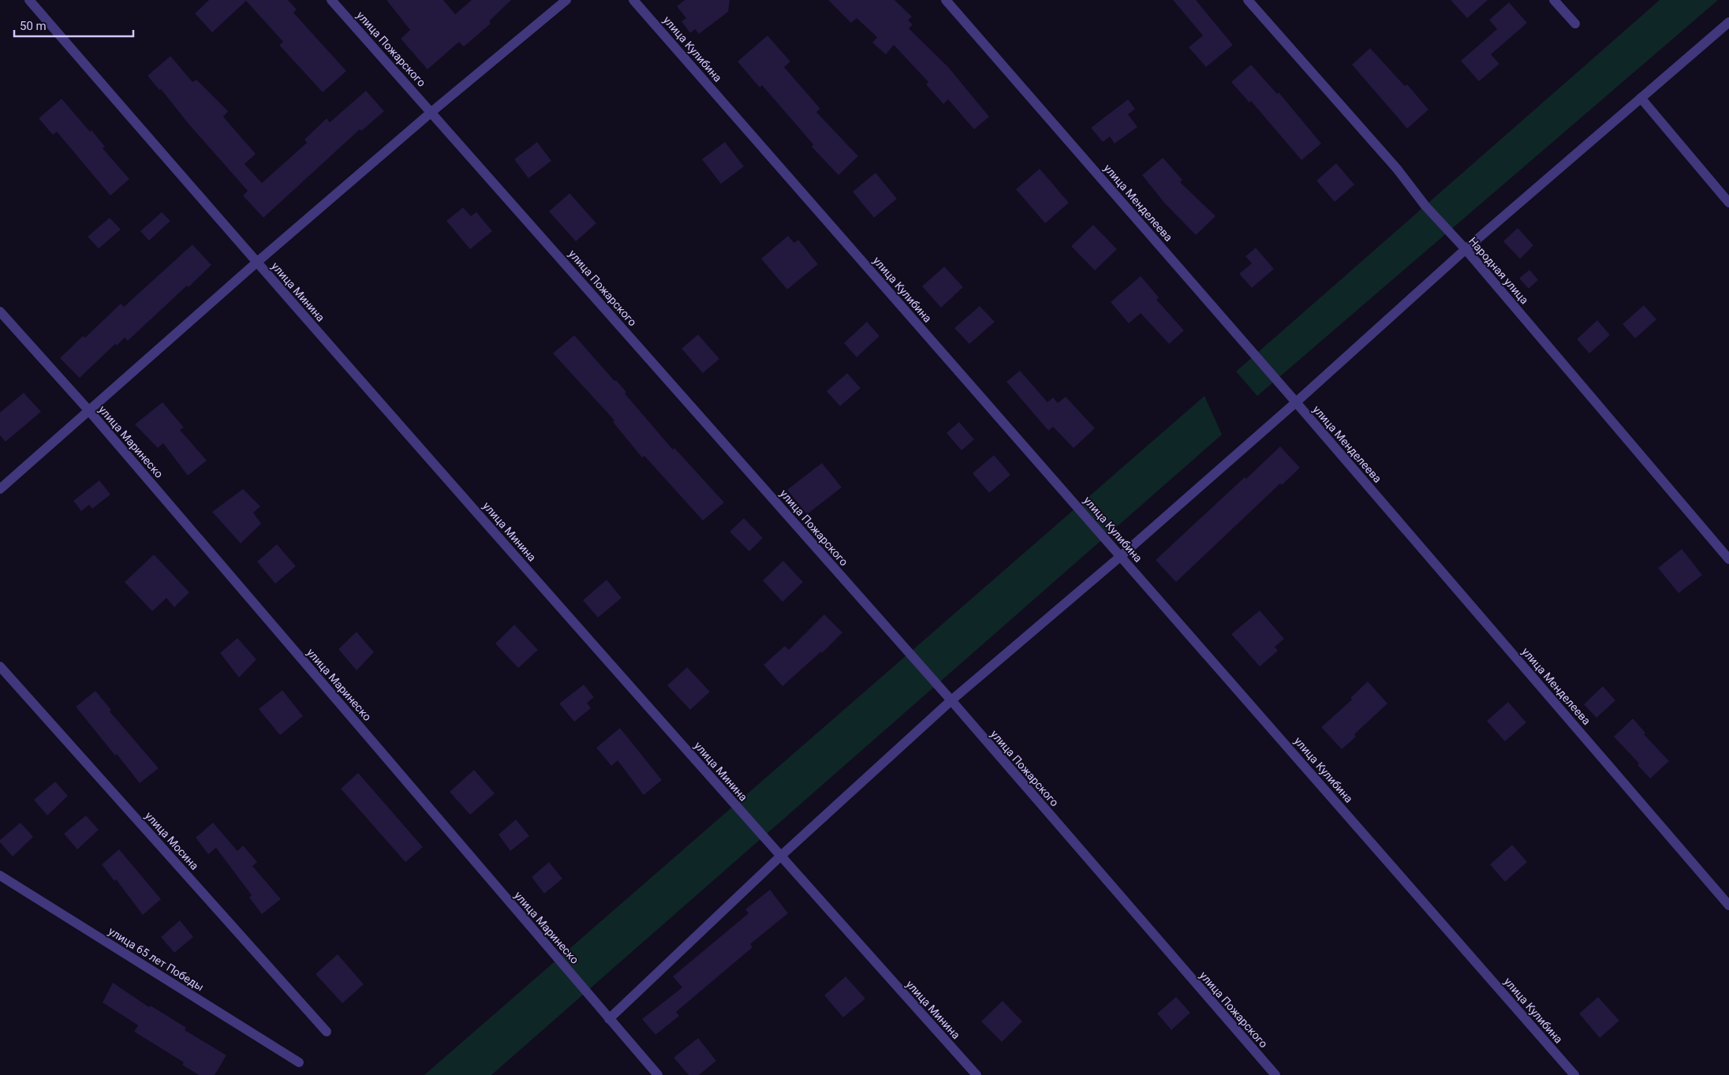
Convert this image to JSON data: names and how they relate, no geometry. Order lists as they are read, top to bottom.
{
  "streets": {
    "street": [
      "улица Пожарского",
      "улица Кулибина",
      "улица Менделеева",
      "Народная улица",
      "улица Минина",
      "улица Маринеско",
      "улица Мосина",
      "улица 65 лет Победы"
    ]
  },
  "scale_bar": "50 m"
}
